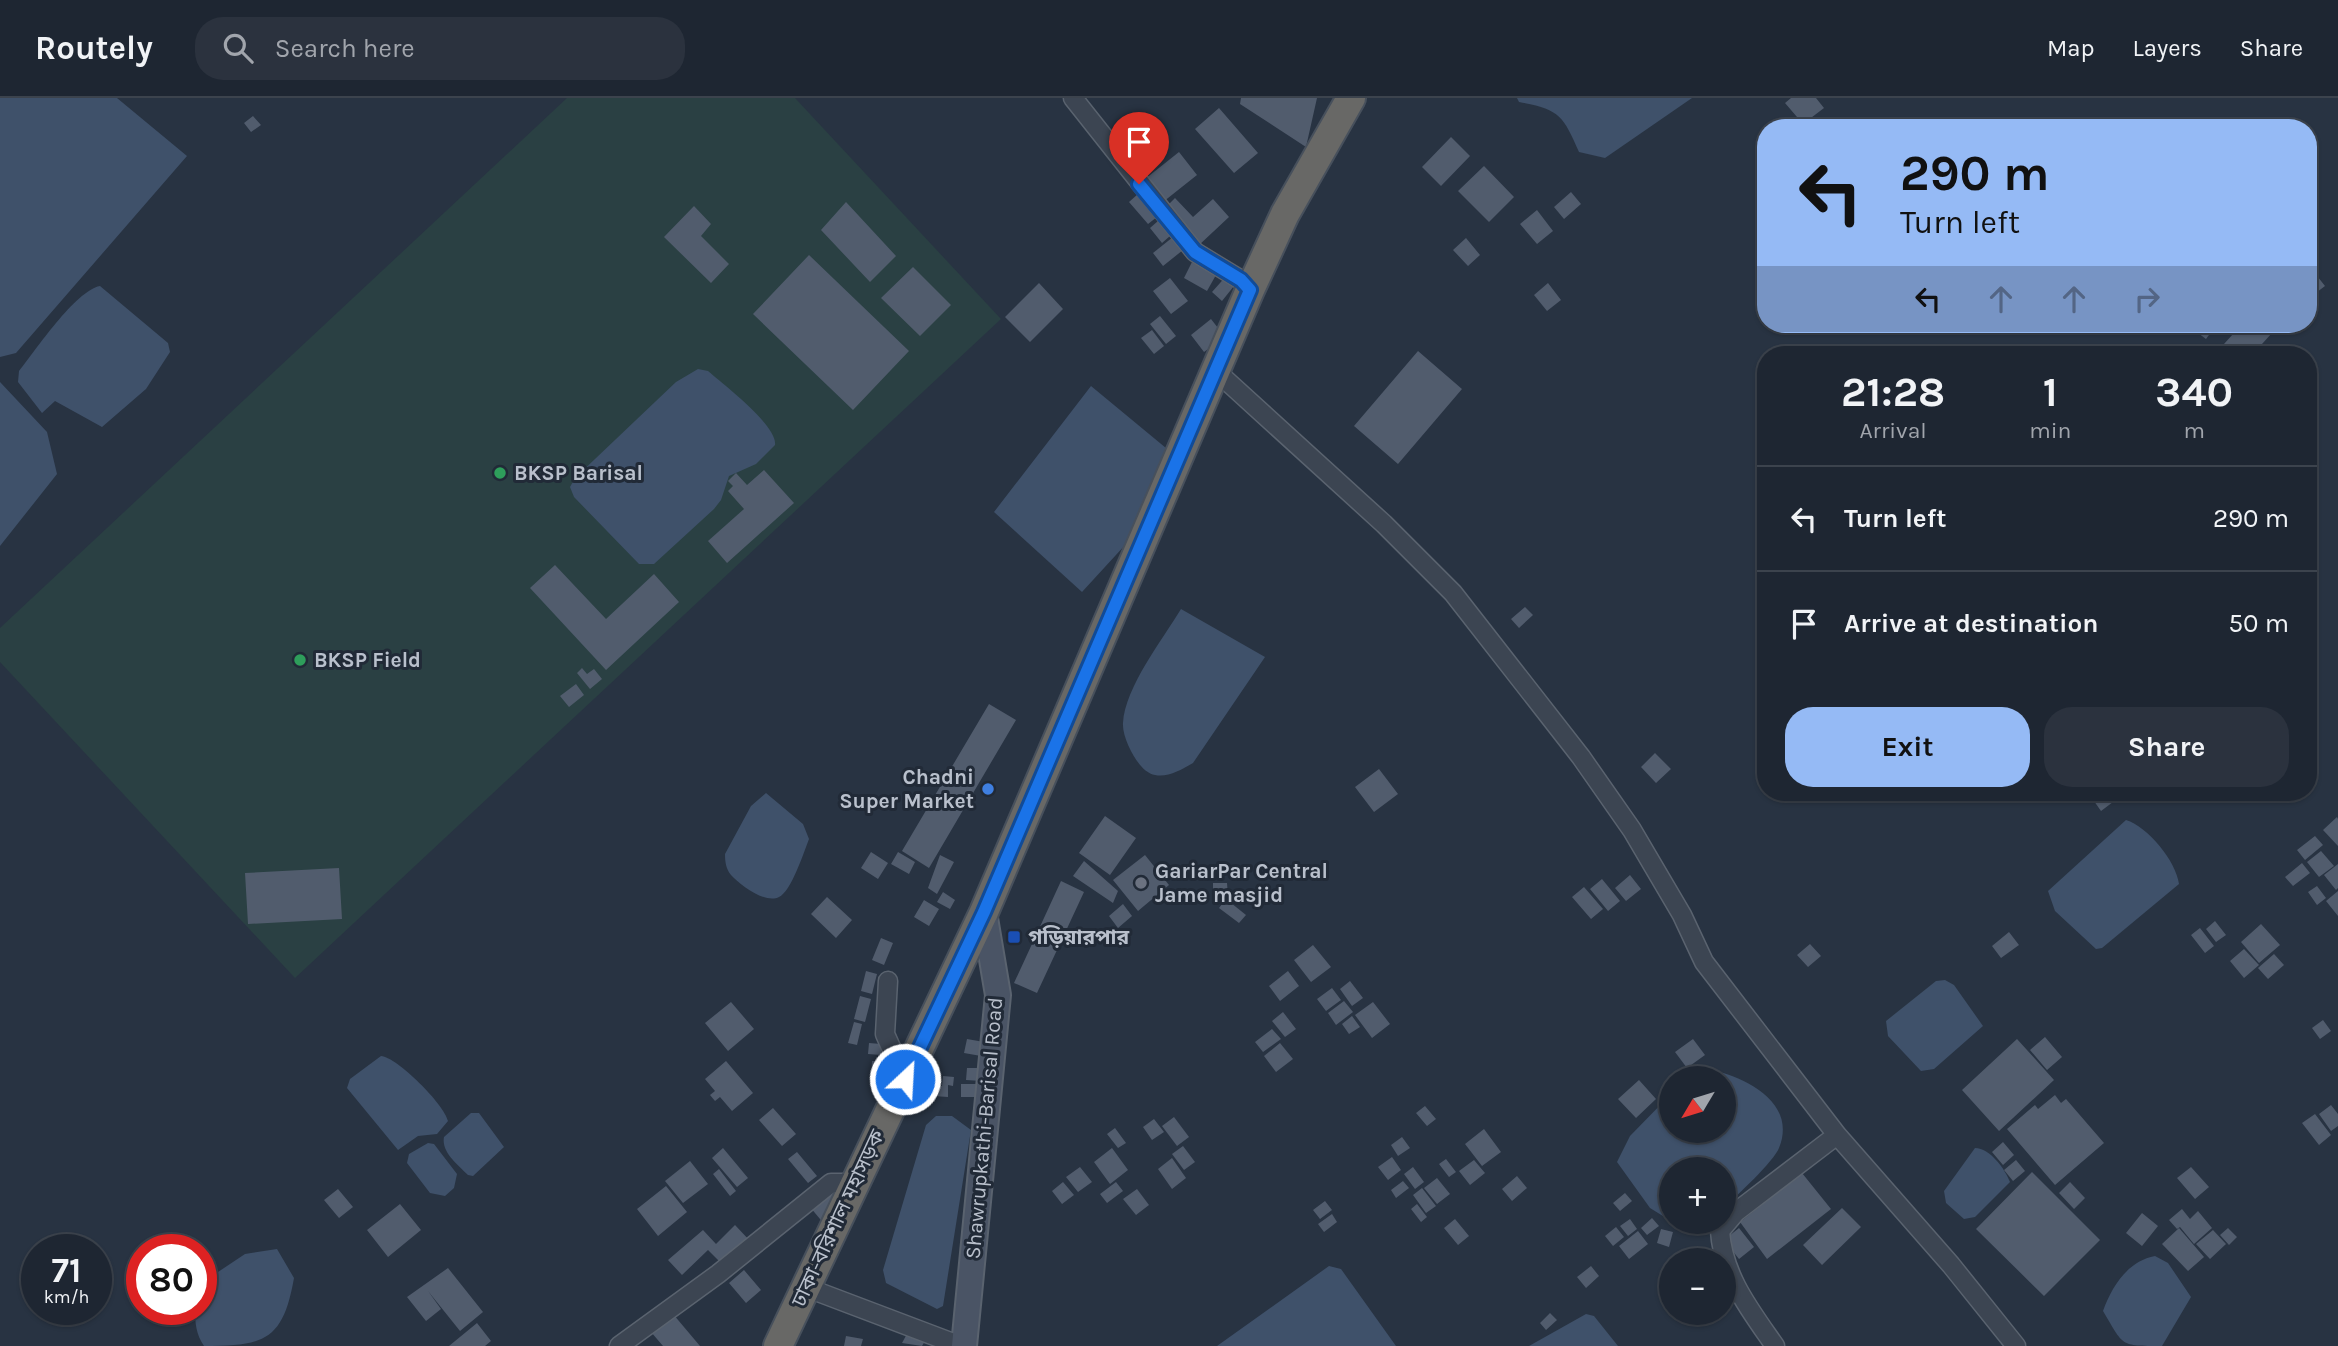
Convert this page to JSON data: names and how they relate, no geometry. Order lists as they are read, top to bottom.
{
  "streets": {
    "highway": ["ঢাকা-বরিশাল মহাসড়ক"],
    "main road": ["Shawrupkathi-Barisal Road"]
  },
  "crossings": [
    ["Shawrupkathi-Barisal Road", "ঢাকা-বরিশাল মহাসড়ক"]
  ],
  "places": {
    "other": [
      "BKSP Barisal",
      "BKSP Field",
      "Chadni Super Market",
      "GariarPar Central Jame masjid"
    ],
    "transit": ["গড়িয়ারপার"]
  },
  "north": "bottom left",
  "page": {
    "header": "Routely",
    "search": "Search here",
    "nav": ["Map", "Layers", "Share"],
    "turn": ["290 m", "Turn left"],
    "eta": [
      "21:28",
      "Arrival",
      "1",
      "min",
      "340",
      "m"
    ],
    "list": [
      {
        "name": "Turn left",
        "value": "290 m"
      },
      {
        "name": "Arrive at destination",
        "value": "50 m"
      }
    ],
    "buttons": ["Exit", "Share"],
    "map_buttons": ["+", "−"],
    "speed": "71 km/h",
    "limit": "80"
  }
}
